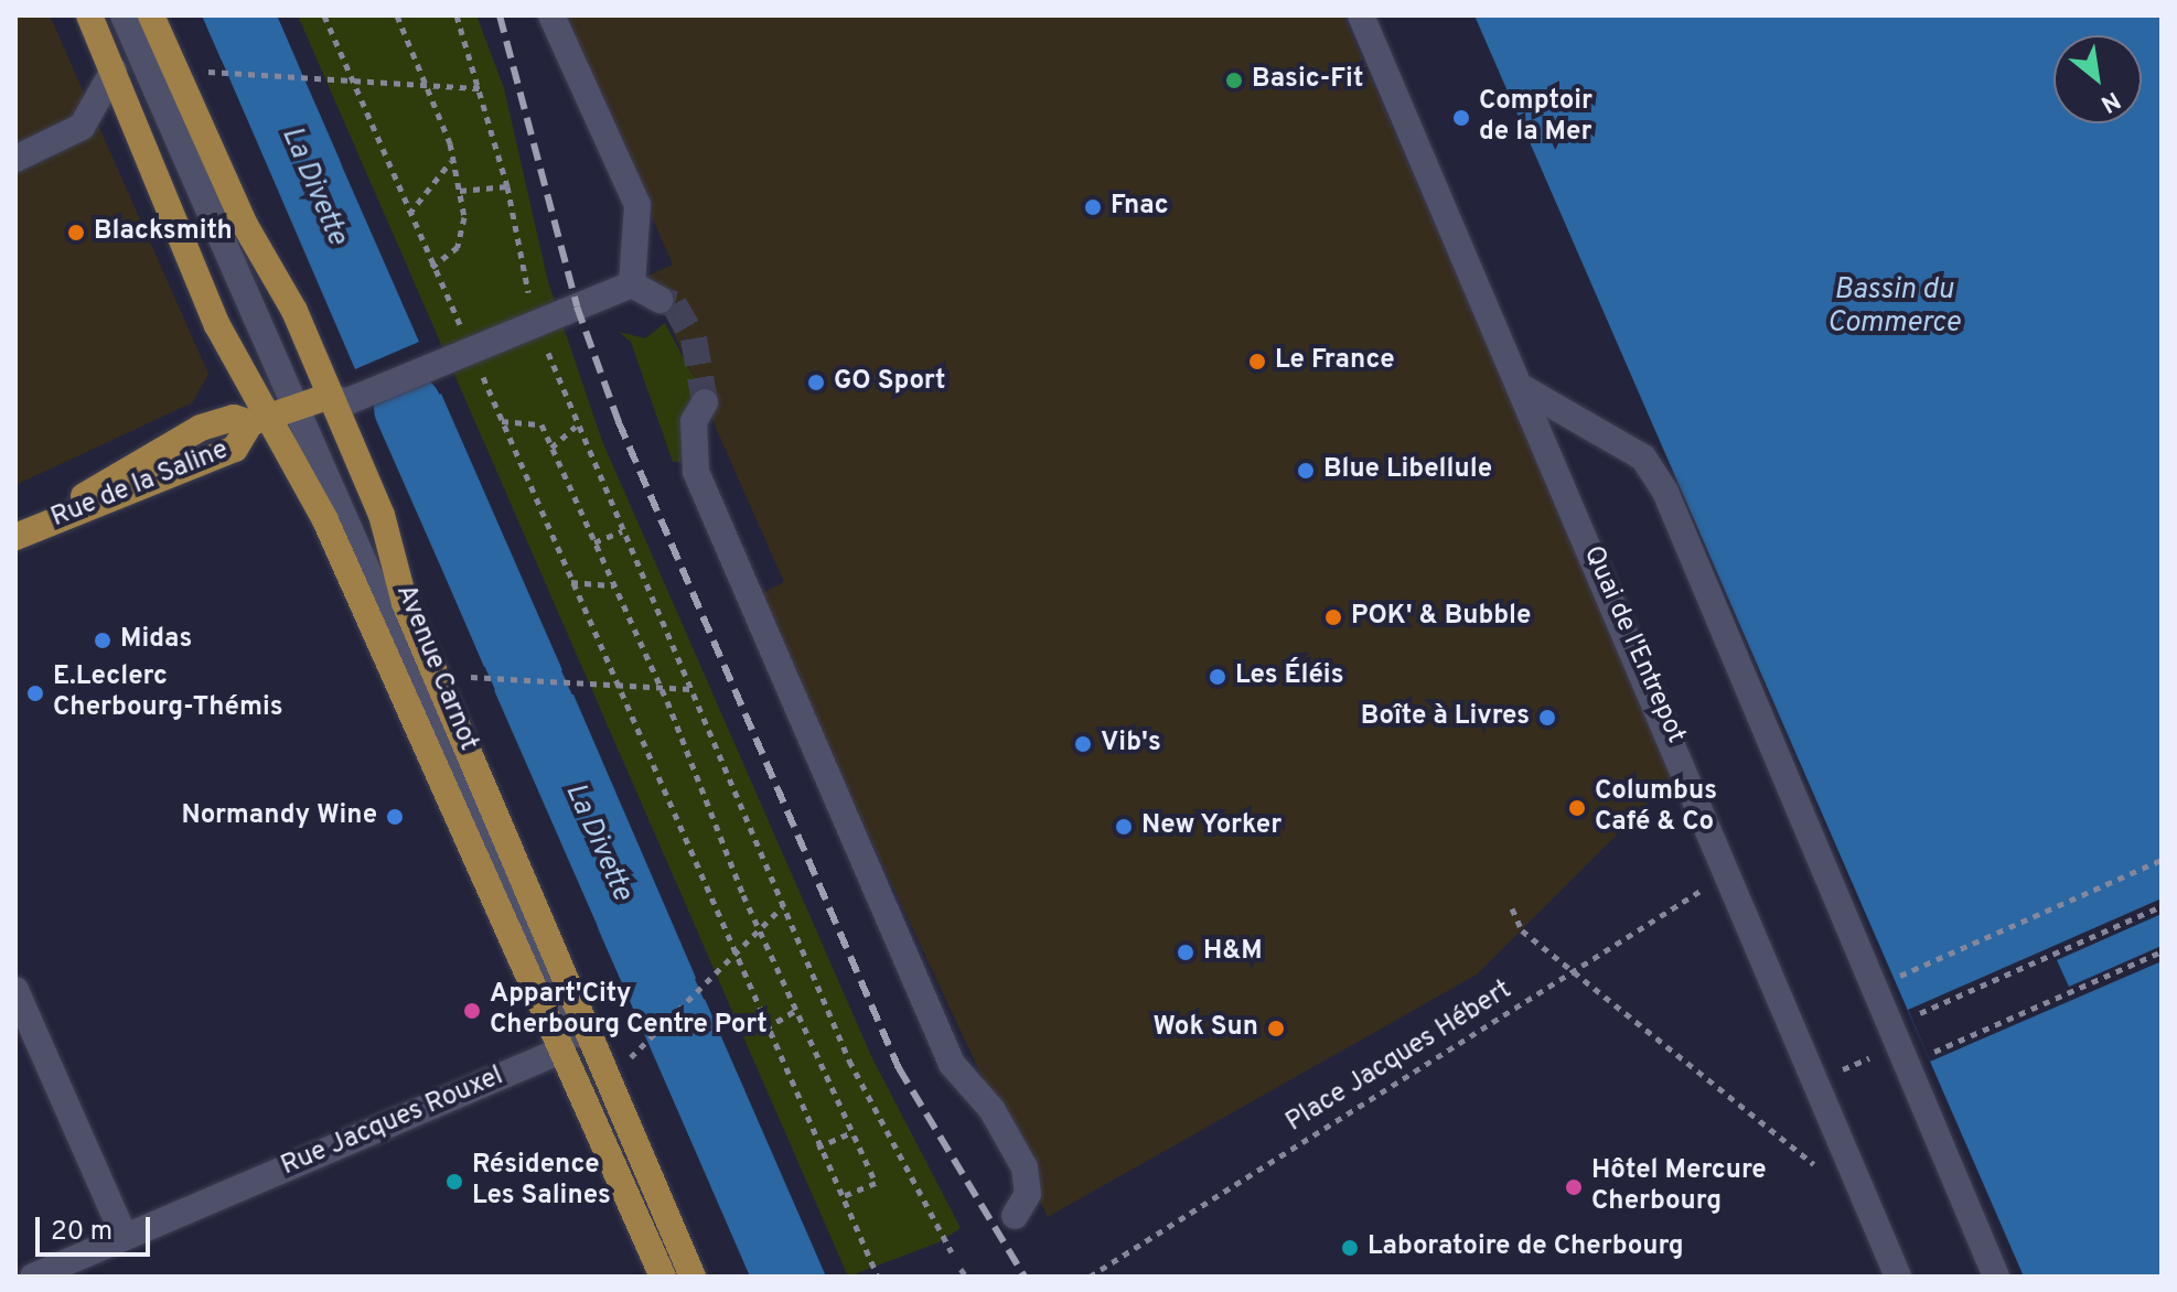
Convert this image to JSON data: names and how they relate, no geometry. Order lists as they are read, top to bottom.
{
  "streets": {
    "main road": ["Rue de la Saline", "Avenue Carnot"],
    "street": ["Quai de l'Entrepot", "Rue Jacques Rouxel"],
    "path": ["Place Jacques Hébert"]
  },
  "crossings": [
    ["Rue de la Saline", "Avenue Carnot"],
    ["Quai de l'Entrepot", "Place Jacques Hébert"]
  ],
  "water": ["La Divette", "Bassin du Commerce"],
  "places": [
    "Basic-Fit",
    "Comptoir de la Mer",
    "Fnac",
    "Blacksmith",
    "Le France",
    "GO Sport",
    "Blue Libellule",
    "POK' & Bubble",
    "Midas",
    "Les Éléis",
    "E.Leclerc Cherbourg-Thémis",
    "Boîte à Livres",
    "Vib's",
    "Columbus Café & Co",
    "Normandy Wine",
    "New Yorker",
    "H&M",
    "Appart'City Cherbourg Centre Port",
    "Wok Sun",
    "Résidence Les Salines",
    "Hôtel Mercure Cherbourg",
    "Laboratoire de Cherbourg"
  ],
  "scale_bar": "20 m",
  "north": "bottom right"
}
